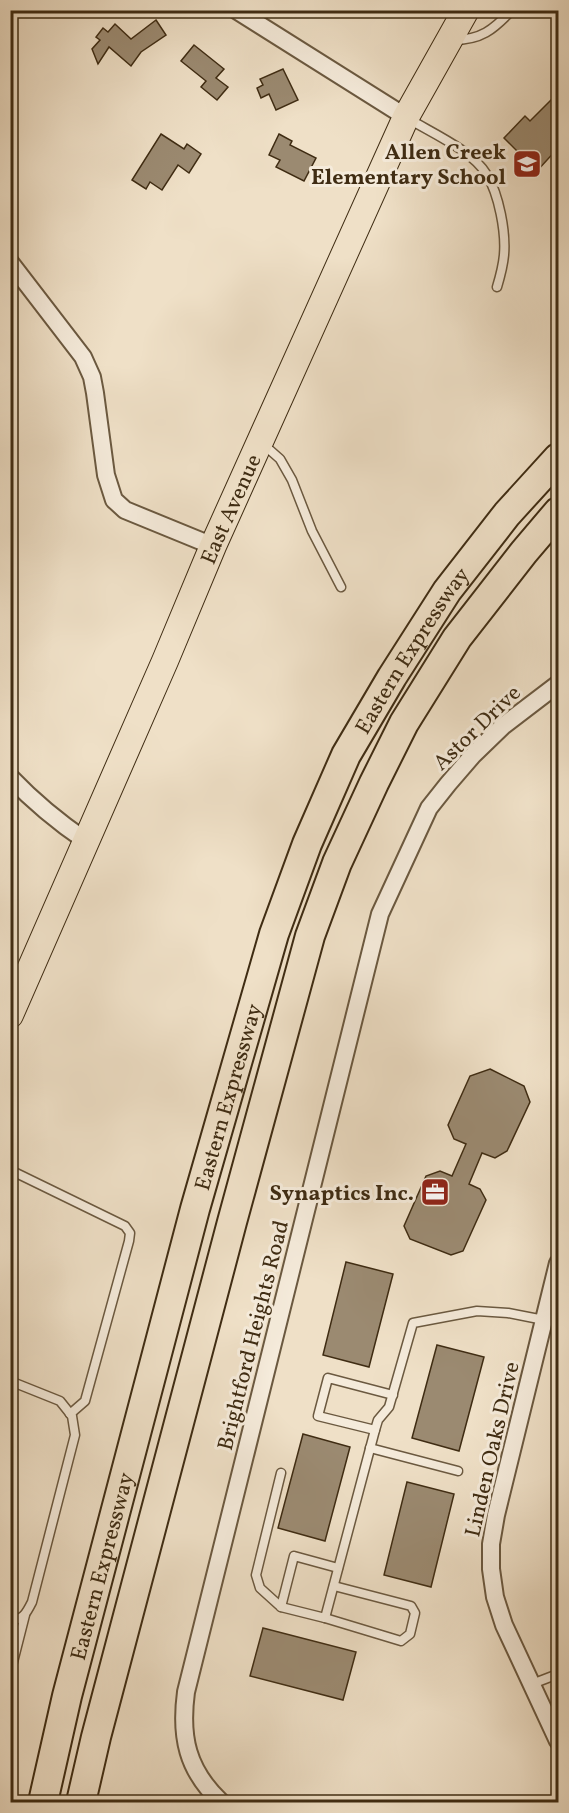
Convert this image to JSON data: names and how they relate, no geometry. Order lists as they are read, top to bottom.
{
  "streets": {
    "highway": ["Eastern Expressway"],
    "main road": ["East Avenue"],
    "street": ["Astor Drive", "Brightford Heights Road", "Linden Oaks Drive"]
  },
  "crossings": [
    ["Astor Drive", "Brightford Heights Road"]
  ],
  "places": {
    "school or university": ["Allen Creek Elementary School"],
    "office": ["Synaptics Inc."]
  }
}
